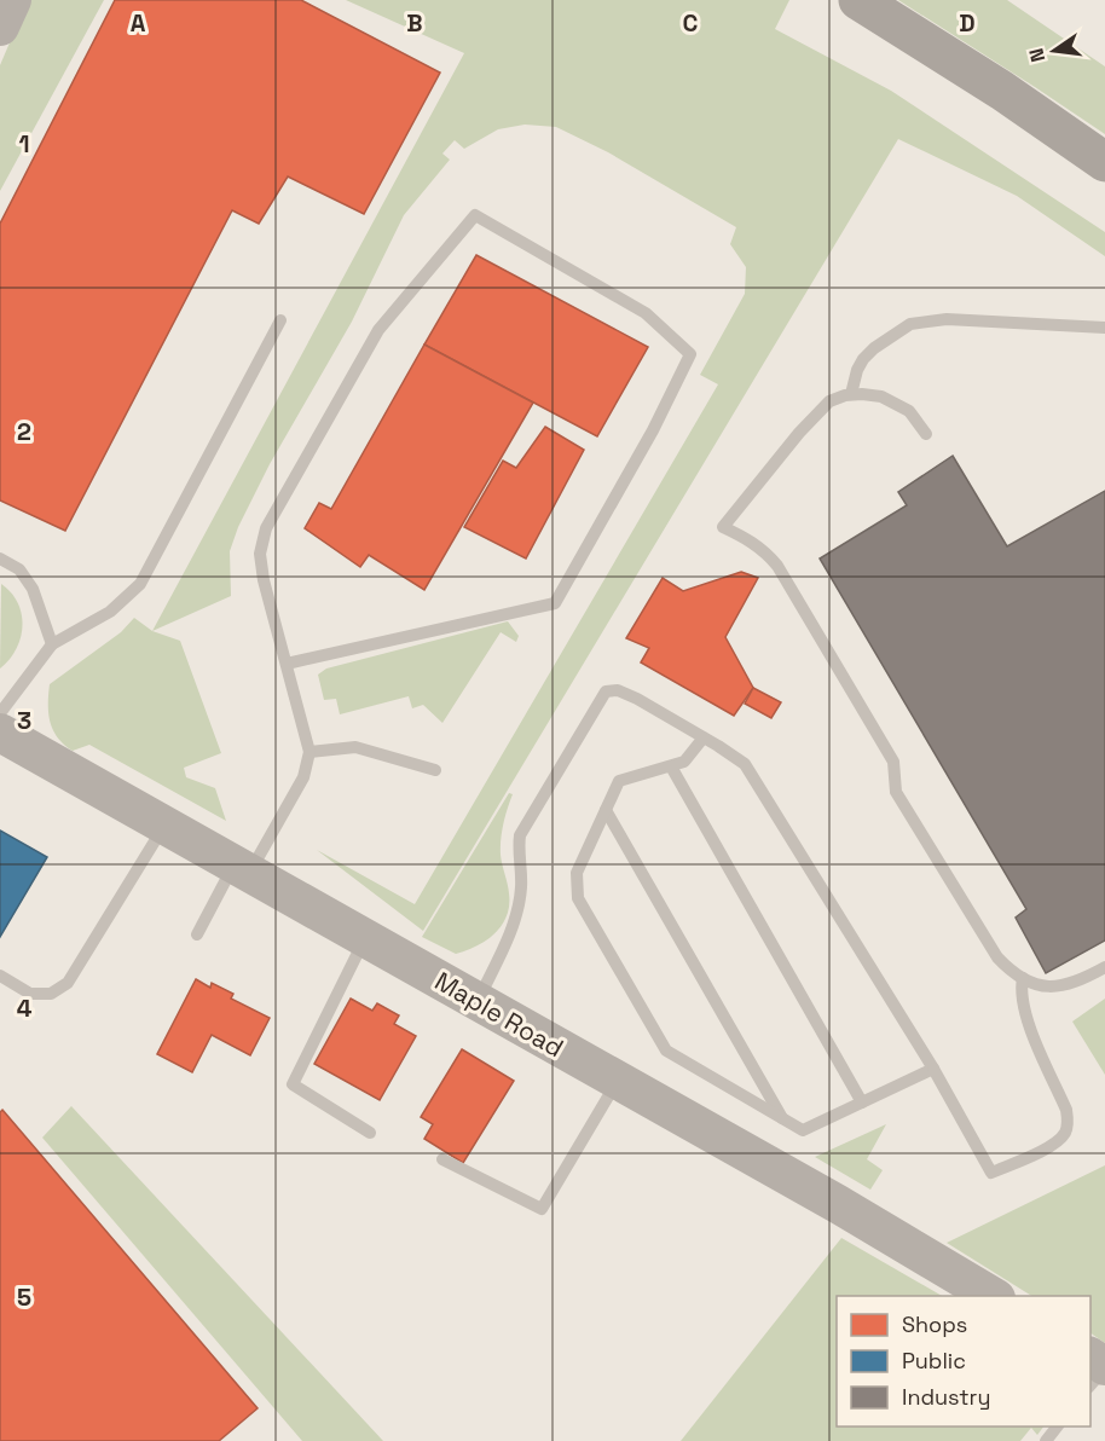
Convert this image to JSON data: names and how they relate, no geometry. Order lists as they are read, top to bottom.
{
  "streets": {
    "street": ["Maple Road"]
  },
  "legend": ["Shops", "Public", "Industry"],
  "north": "left",
  "grid": {
    "columns": [
      "A",
      "B",
      "C",
      "D"
    ],
    "rows": [
      "1",
      "2",
      "3",
      "4",
      "5"
    ]
  }
}
